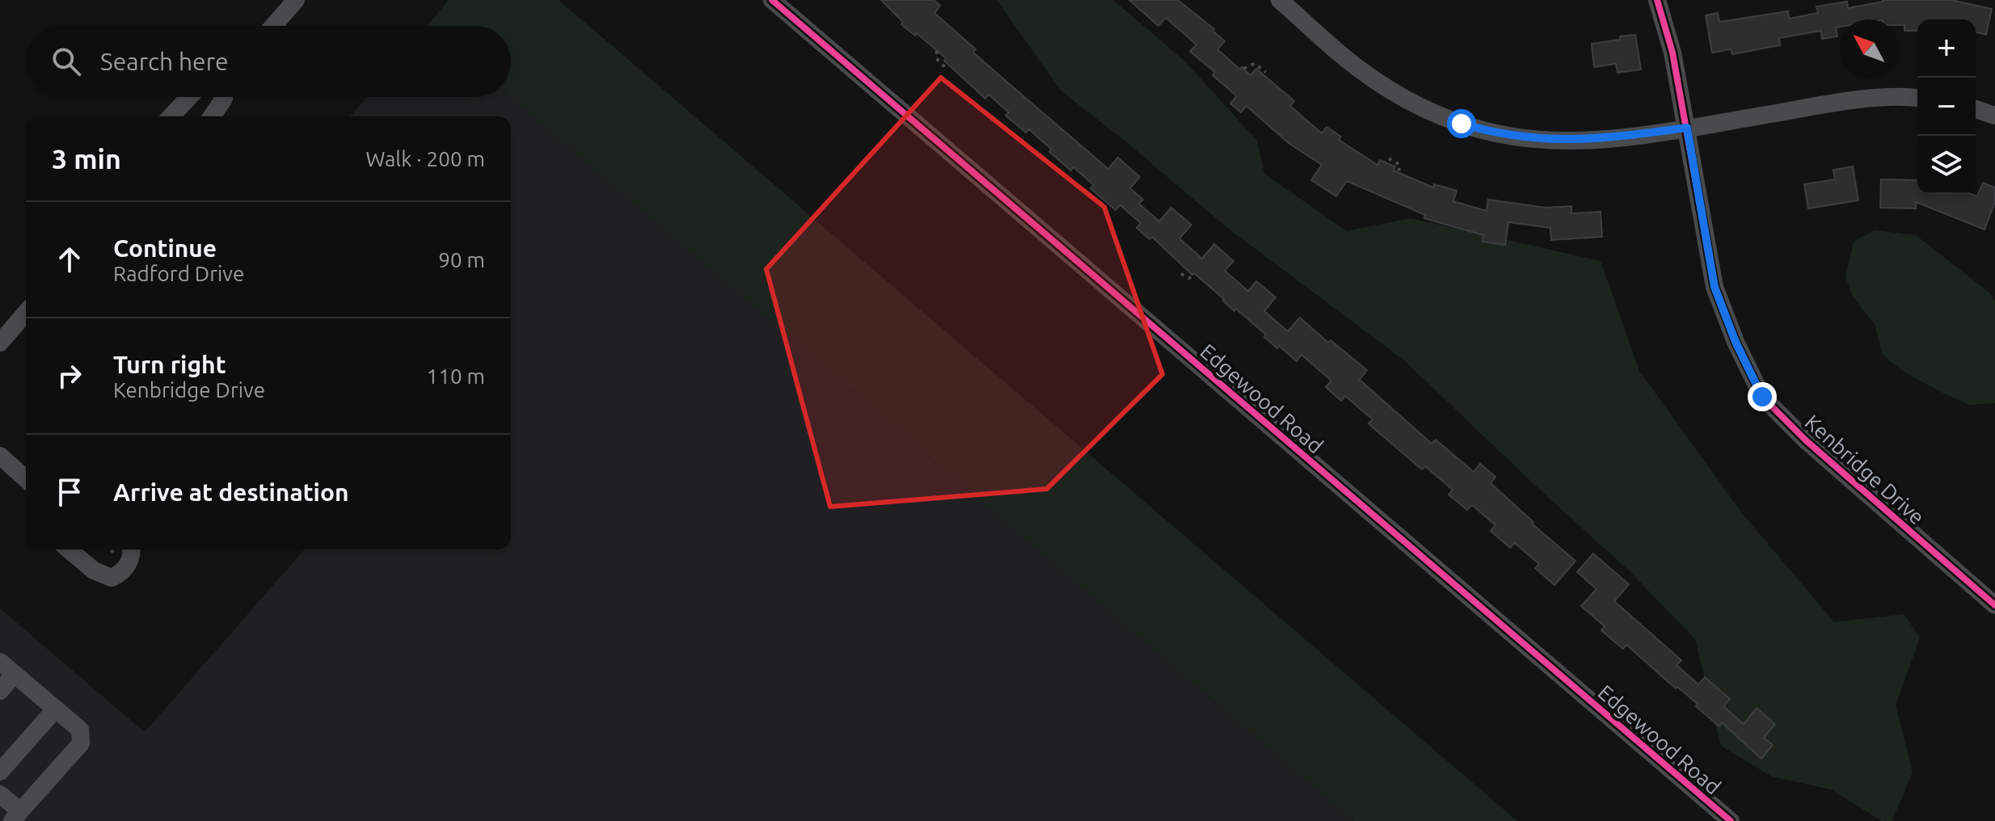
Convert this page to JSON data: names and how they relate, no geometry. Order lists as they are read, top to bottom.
{
  "streets": {
    "street": ["Edgewood Road", "Kenbridge Drive"]
  },
  "north": "top left",
  "page": {
    "map_buttons": ["+", "−"],
    "search": "Search here",
    "heading": ["3 min", "Walk · 200 m"],
    "list": [
      ["Continue", "Radford Drive", "90 m"],
      ["Turn right", "Kenbridge Drive", "110 m"],
      "Arrive at destination"
    ]
  }
}
